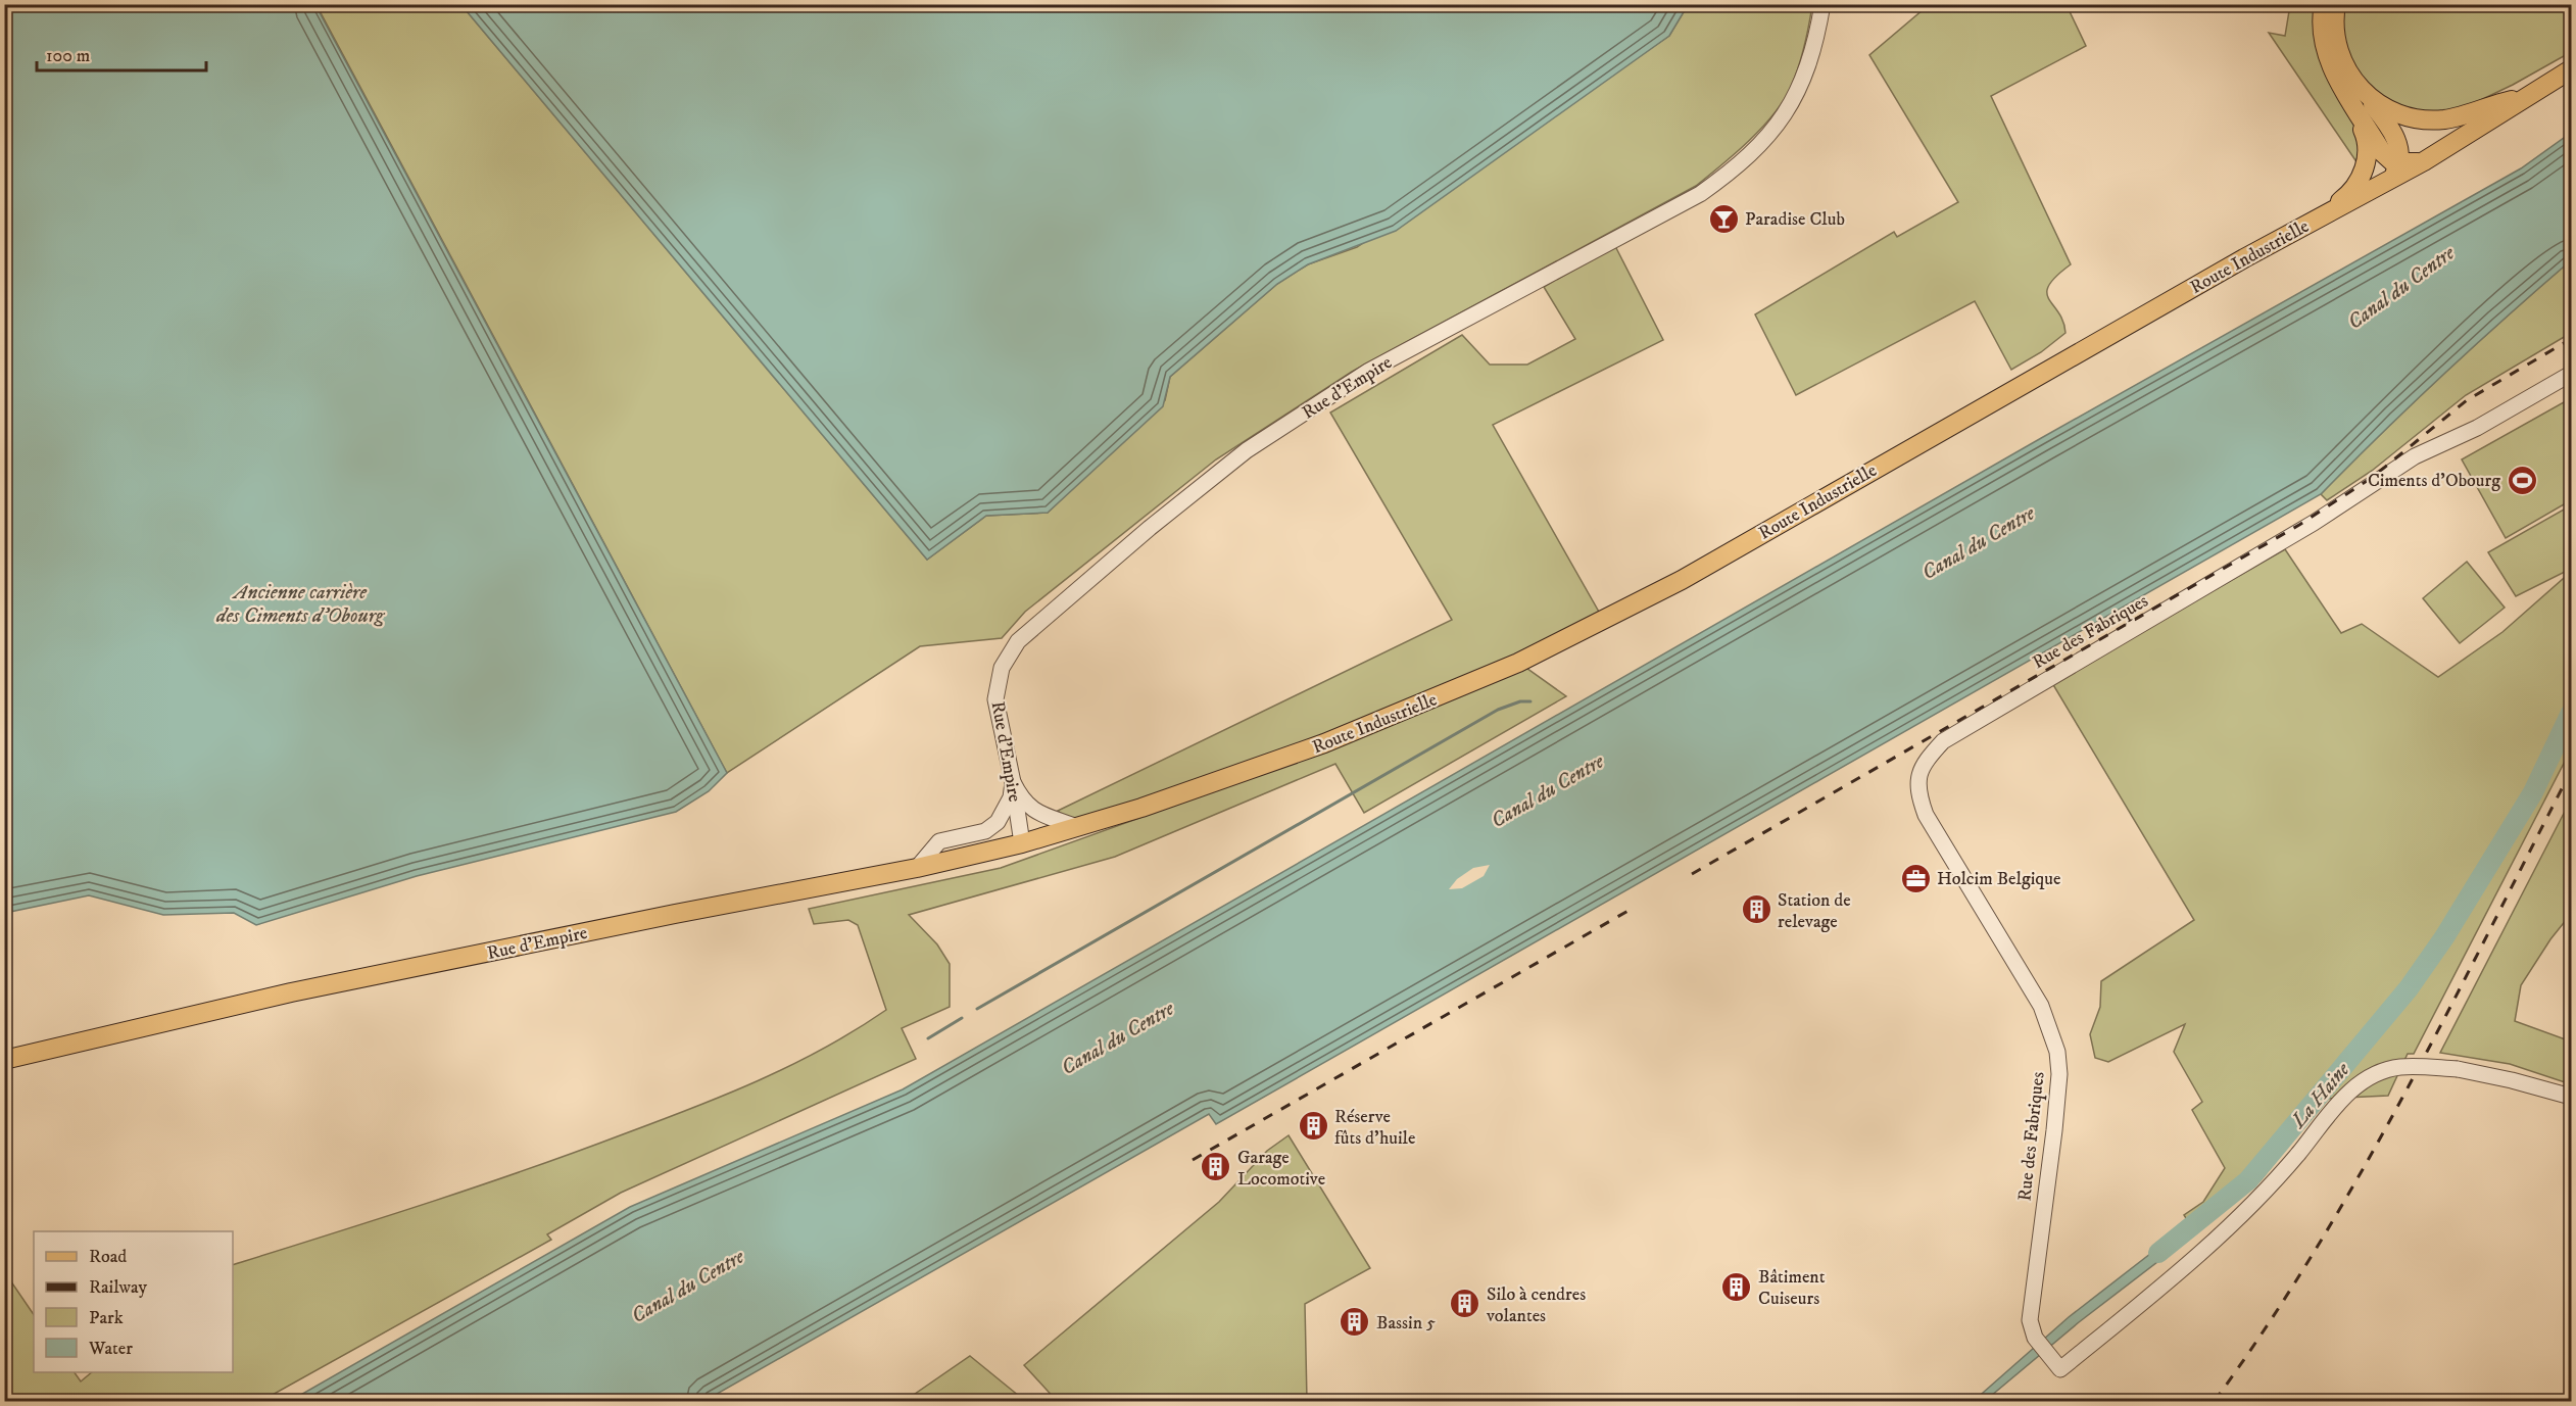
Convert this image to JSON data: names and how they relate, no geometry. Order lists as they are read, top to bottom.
{
  "streets": {
    "main road": ["Route Industrielle", "Rue d'Empire"],
    "street": ["Rue des Fabriques"]
  },
  "crossings": [
    ["Route Industrielle", "Rue d'Empire"]
  ],
  "water": ["Canal du Centre", "Ancienne carrière des Ciments d'Obourg", "La Haine"],
  "places": {
    "bar": ["Paradise Club"],
    "sports": ["Ciments d'Obourg"],
    "office": ["Holcim Belgique"],
    "building": [
      "Station de relevage",
      "Réserve fûts d'huile",
      "Garage Locomotive",
      "Bâtiment Cuiseurs",
      "Silo à cendres volantes",
      "Bassin 5"
    ]
  },
  "legend": [
    "Road",
    "Railway",
    "Park",
    "Water"
  ],
  "scale_bar": "100 m"
}
